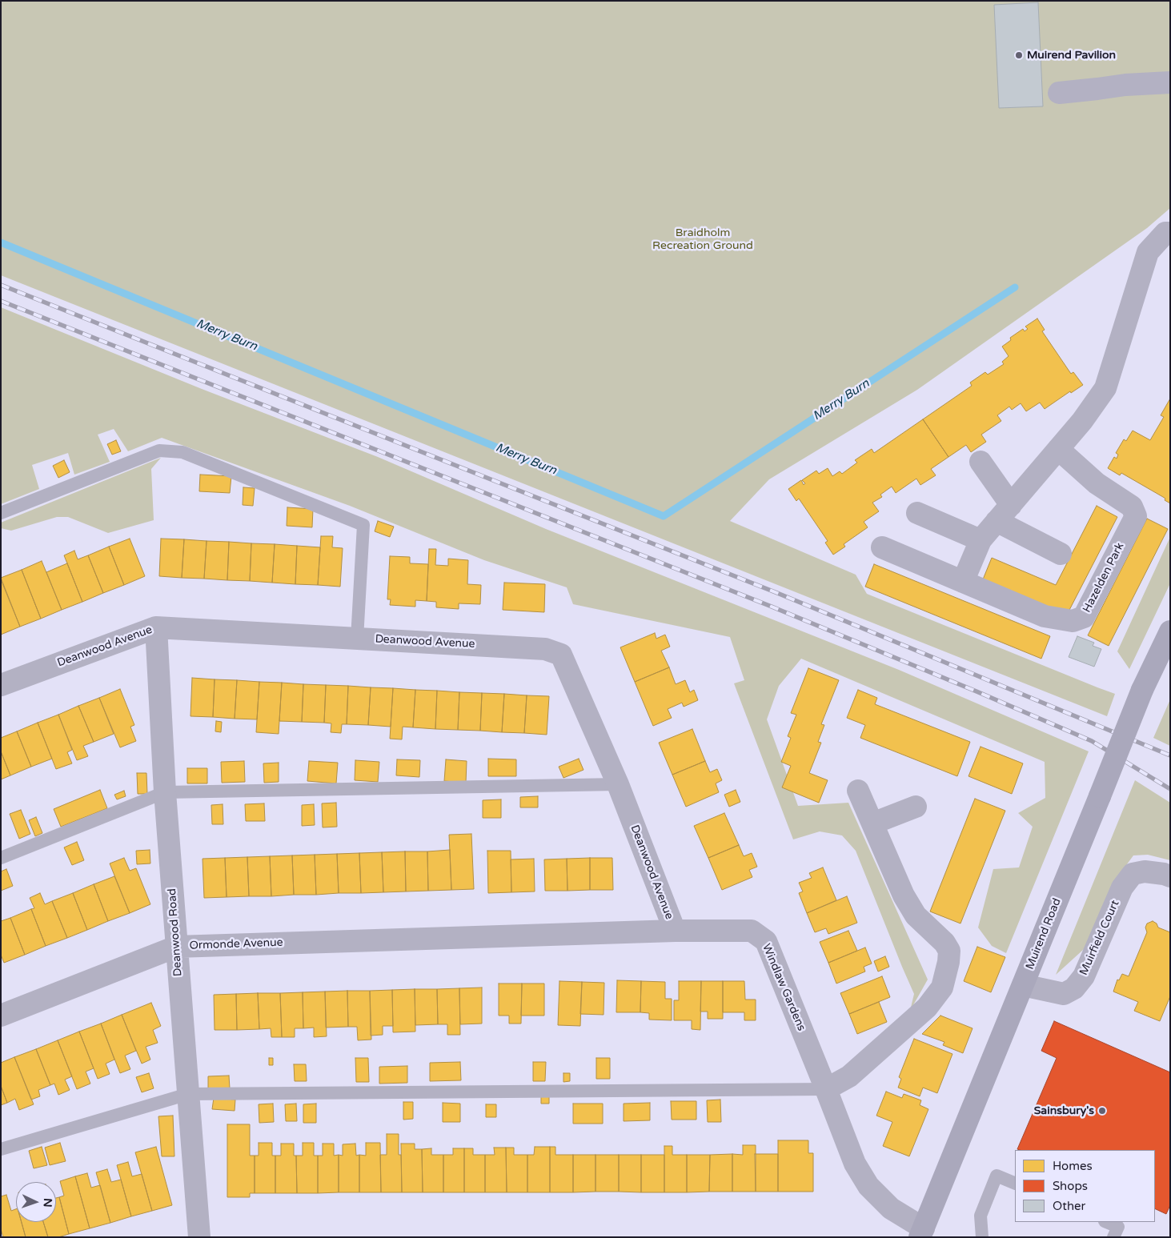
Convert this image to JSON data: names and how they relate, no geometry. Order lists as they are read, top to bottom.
{
  "streets": {
    "street": [
      "Hazelden Park",
      "Deanwood Avenue",
      "Deanwood Road",
      "Muirend Road",
      "Muirfield Court",
      "Ormonde Avenue",
      "Windlaw Gardens"
    ]
  },
  "crossings": [
    ["Deanwood Avenue", "Deanwood Road"],
    ["Deanwood Avenue", "Windlaw Gardens"],
    ["Deanwood Road", "Ormonde Avenue"],
    ["Muirend Road", "Muirfield Court"],
    ["Muirend Road", "Windlaw Gardens"],
    ["Ormonde Avenue", "Windlaw Gardens"]
  ],
  "water": ["Merry Burn"],
  "parks": ["Braidholm Recreation Ground"],
  "places": ["Muirend Pavilion", "Sainsbury's"],
  "legend": ["Homes", "Shops", "Other"],
  "north": "right"
}
